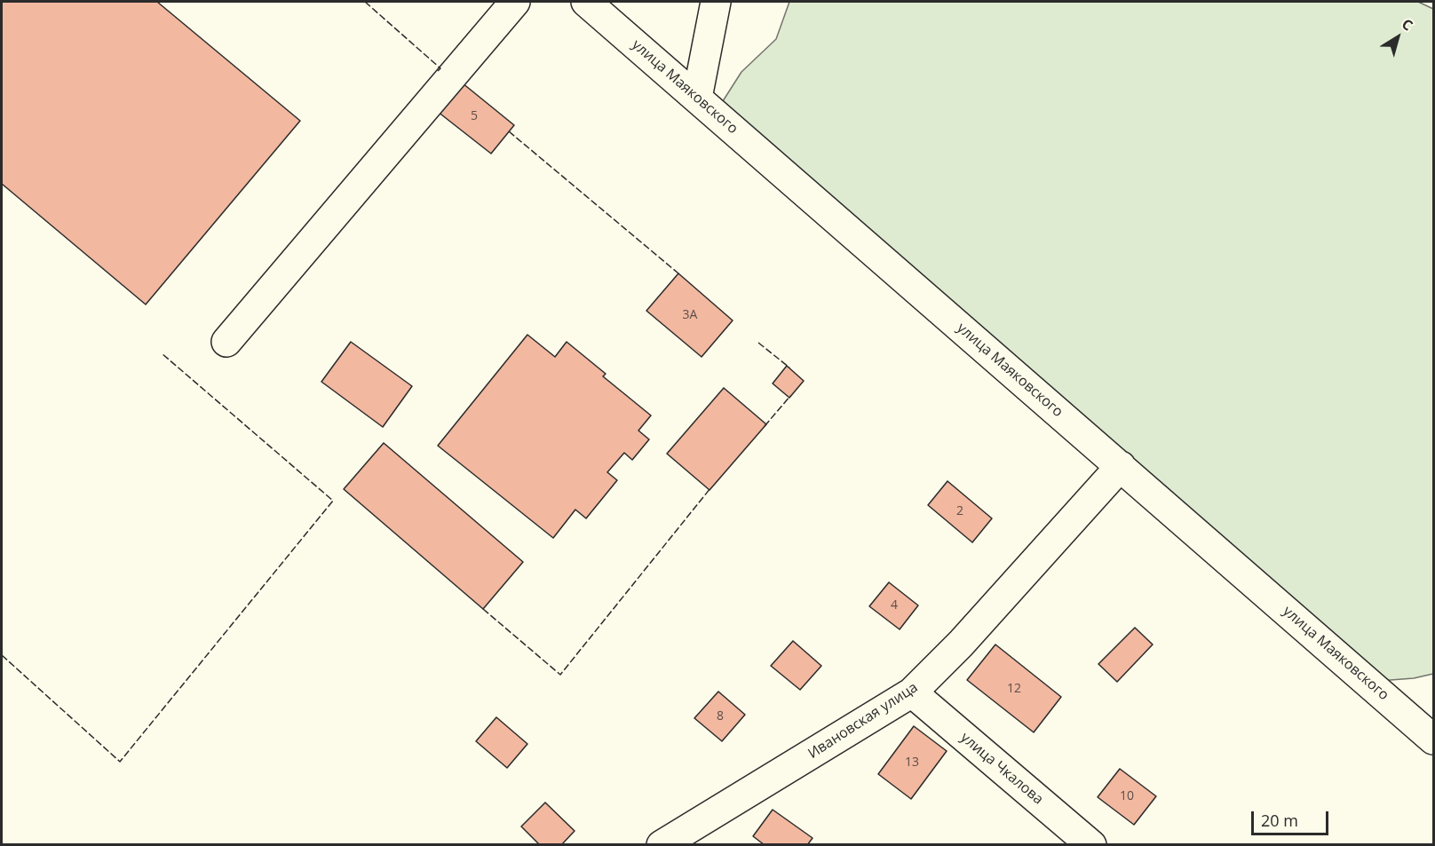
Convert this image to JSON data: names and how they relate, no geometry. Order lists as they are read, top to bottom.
{
  "streets": {
    "street": ["улица Маяковского", "Ивановская улица", "улица Чкалова"]
  },
  "crossings": [
    ["улица Маяковского", "Ивановская улица"],
    ["Ивановская улица", "улица Чкалова"]
  ],
  "house_numbers": [
    "5",
    "3А",
    "2",
    "4",
    "12",
    "8",
    "13",
    "10"
  ],
  "scale_bar": "20 m",
  "north": "top right"
}
